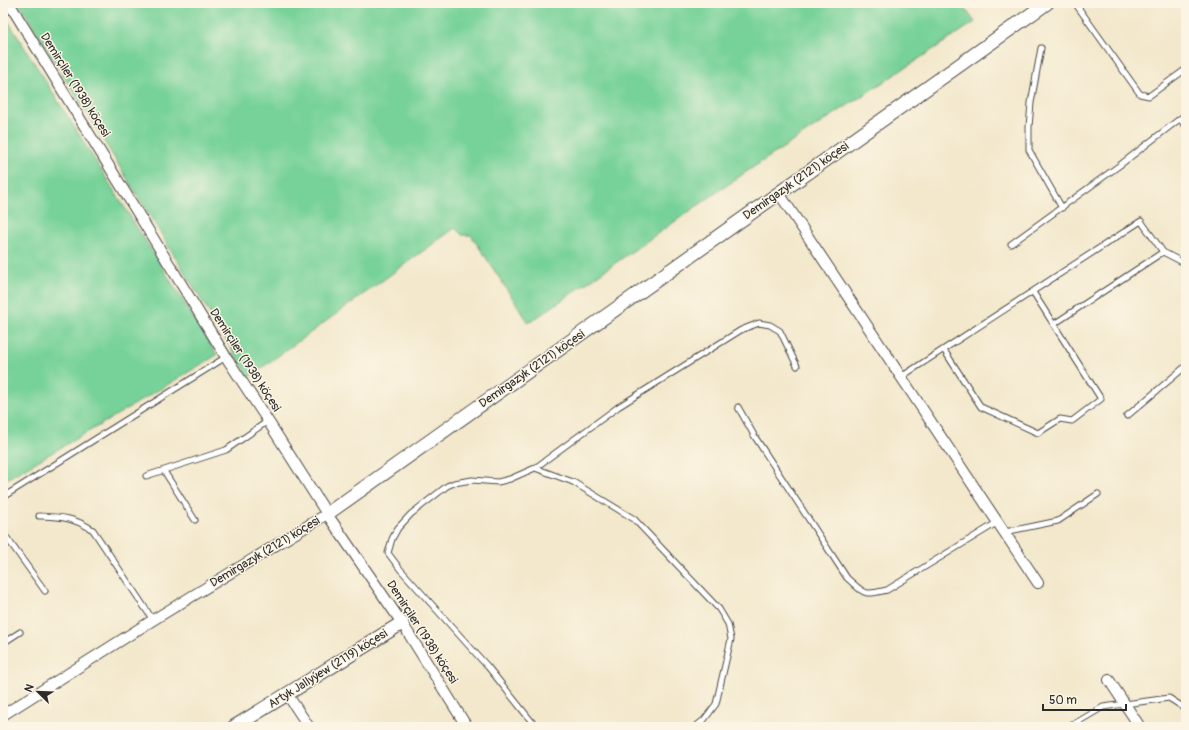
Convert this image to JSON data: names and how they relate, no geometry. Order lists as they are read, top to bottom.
{
  "streets": {
    "street": ["Demirçiler (1938) köçesi", "Demirgazyk (2121) köçesi", "Artyk Jallyýew (2119) köçesi"]
  },
  "crossings": [
    ["Demirçiler (1938) köçesi", "Demirgazyk (2121) köçesi"],
    ["Demirçiler (1938) köçesi", "Artyk Jallyýew (2119) köçesi"]
  ],
  "scale_bar": "50 m",
  "north": "top left"
}
